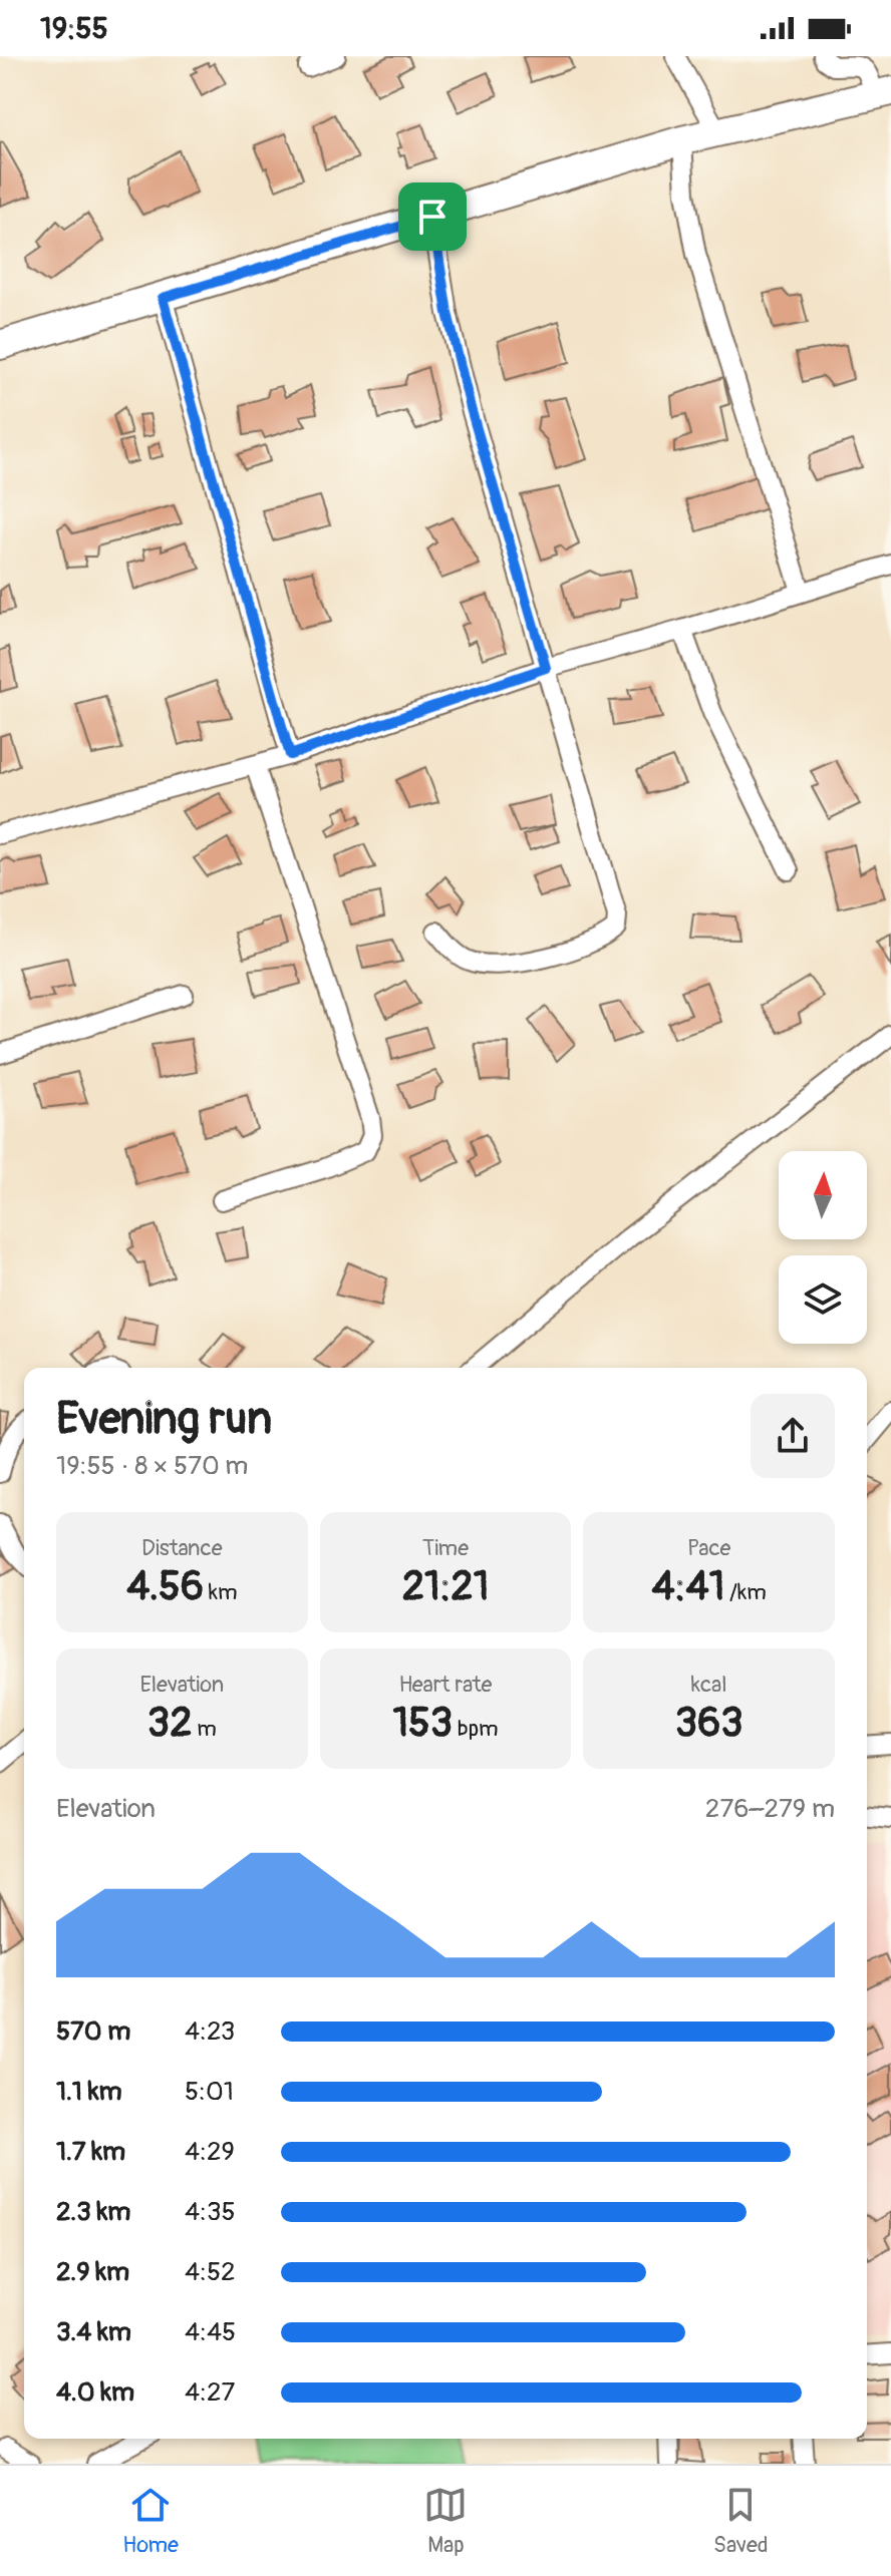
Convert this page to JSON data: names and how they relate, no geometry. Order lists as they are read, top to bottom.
{
  "north": "top",
  "page": {
    "status": "19:55",
    "heading": ["Evening run", "19:55 · 8 × 570 m"],
    "stats": [
      ["Distance", "4.56 km"],
      ["Time", "21:21"],
      ["Pace", "4:41 /km"],
      ["Elevation", "32 m"],
      ["Heart rate", "153 bpm"],
      ["kcal", "363"]
    ],
    "chart": ["Elevation", "276–279 m"],
    "list": [
      {
        "name": "570 m",
        "note": "4:23"
      },
      {
        "name": "1.1 km",
        "note": "5:01"
      },
      {
        "name": "1.7 km",
        "note": "4:29"
      },
      {
        "name": "2.3 km",
        "note": "4:35"
      },
      {
        "name": "2.9 km",
        "note": "4:52"
      },
      {
        "name": "3.4 km",
        "note": "4:45"
      },
      {
        "name": "4.0 km",
        "note": "4:27"
      }
    ],
    "tabs": ["Home", "Map", "Saved"]
  }
}
